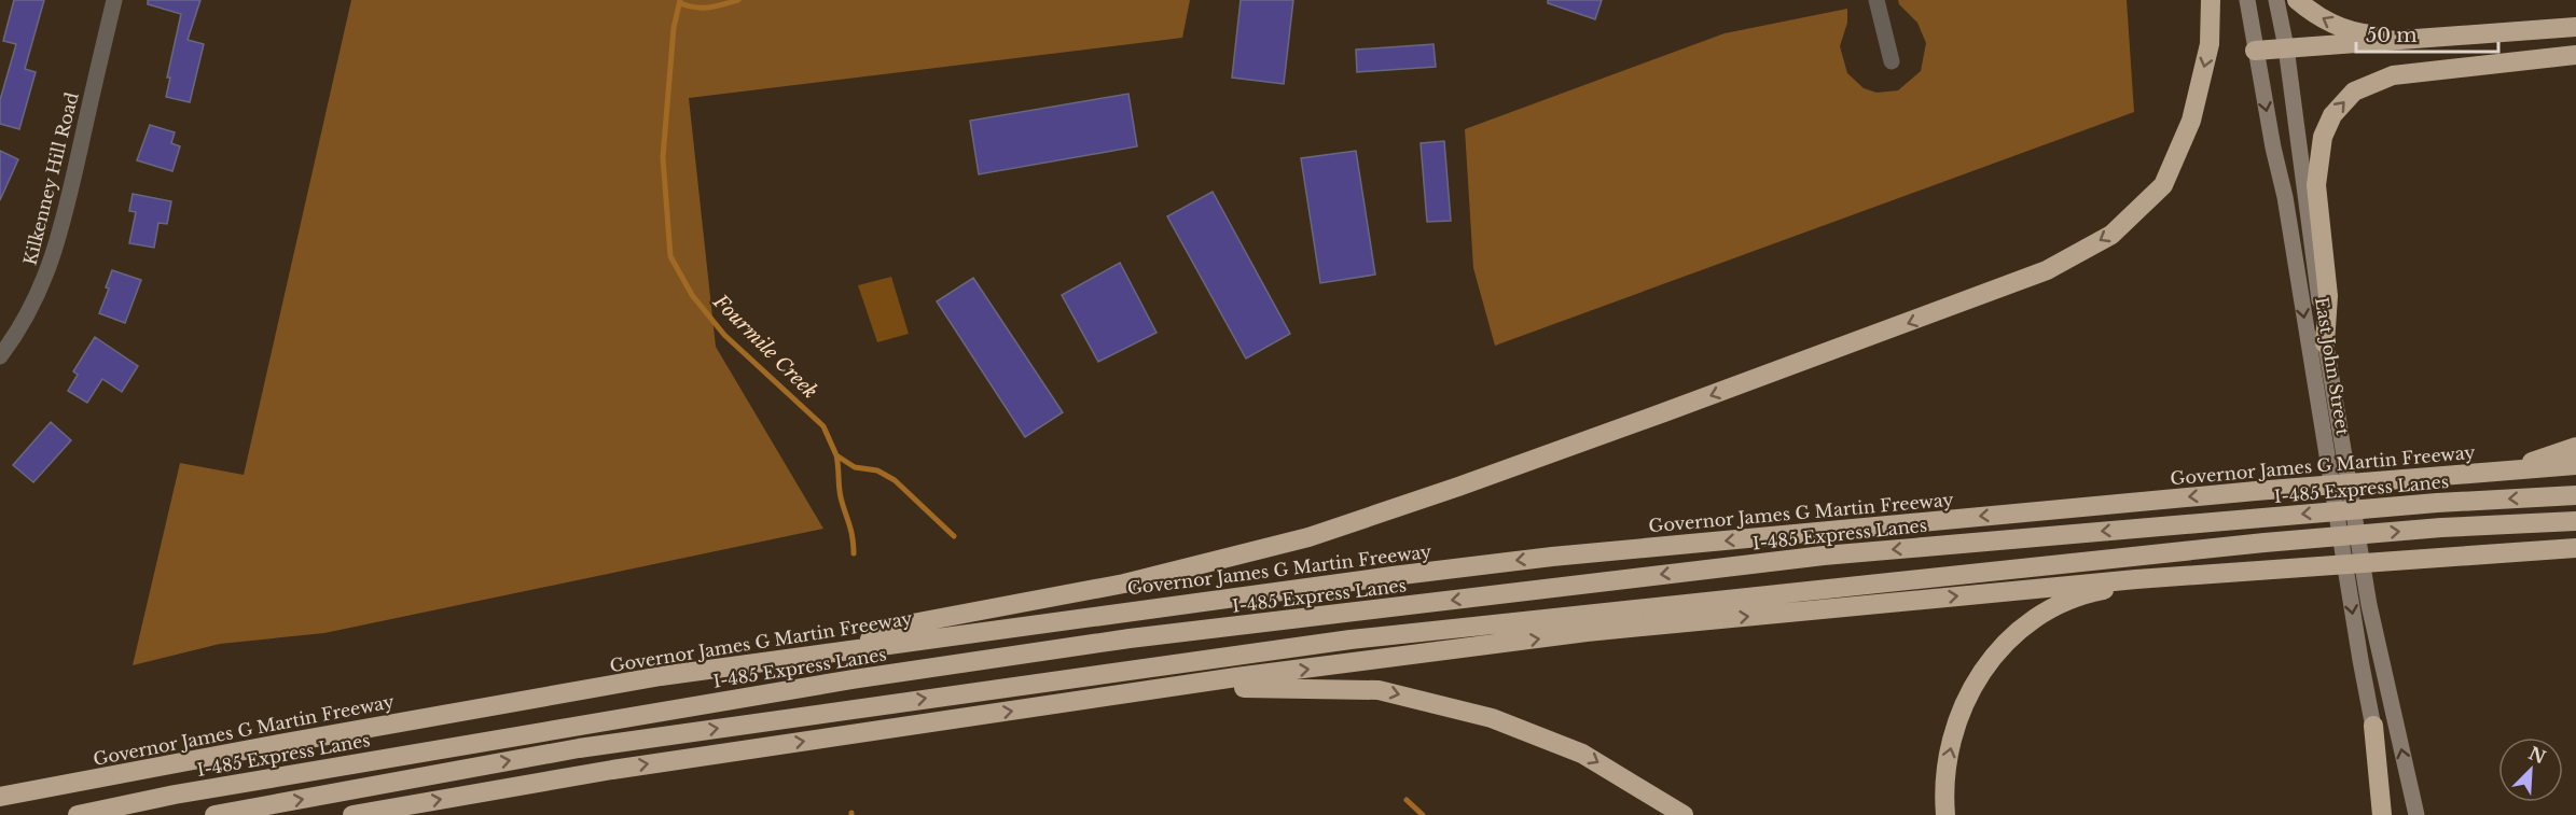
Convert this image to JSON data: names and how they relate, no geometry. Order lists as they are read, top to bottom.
{
  "streets": {
    "highway": ["Governor James G Martin Freeway", "I-485 Express Lanes"],
    "main road": ["East John Street"],
    "street": ["Kilkenney Hill Road"]
  },
  "water": ["Fourmile Creek"],
  "scale_bar": "50 m",
  "north": "top right"
}
